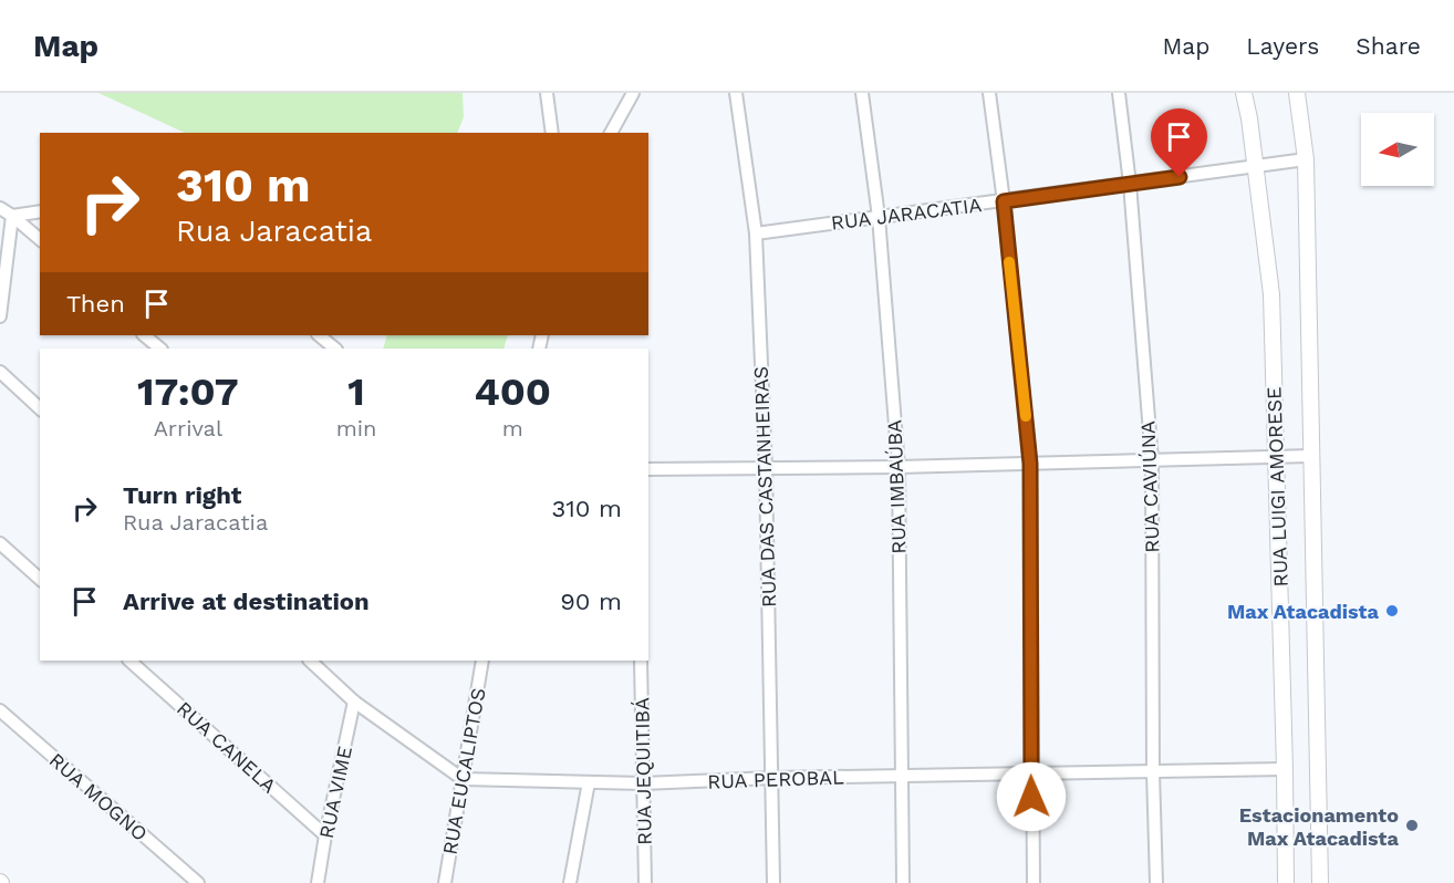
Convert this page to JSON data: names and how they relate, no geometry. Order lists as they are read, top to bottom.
{
  "streets": {
    "street": [
      "RUA JARACATIA",
      "RUA DAS CASTANHEIRAS",
      "RUA IMBAÚBA",
      "RUA CAVIÚNA",
      "RUA LUIGI AMORESE",
      "RUA CANELA",
      "RUA EUCALIPTOS",
      "RUA JEQUITIBÁ",
      "RUA PEROBAL",
      "RUA VIME",
      "RUA MOGNO"
    ]
  },
  "crossings": [
    ["RUA JARACATIA", "RUA DAS CASTANHEIRAS"],
    ["RUA JARACATIA", "RUA IMBAÚBA"],
    ["RUA JARACATIA", "RUA CAVIÚNA"],
    ["RUA JARACATIA", "RUA LUIGI AMORESE"],
    ["RUA DAS CASTANHEIRAS", "RUA PEROBAL"],
    ["RUA IMBAÚBA", "RUA PEROBAL"],
    ["RUA CAVIÚNA", "RUA PEROBAL"],
    ["RUA LUIGI AMORESE", "RUA PEROBAL"],
    ["RUA CANELA", "RUA VIME"],
    ["RUA EUCALIPTOS", "RUA PEROBAL"],
    ["RUA JEQUITIBÁ", "RUA PEROBAL"]
  ],
  "places": ["Max Atacadista", "Estacionamento Max Atacadista"],
  "north": "left",
  "page": {
    "header": "Map",
    "nav": ["Map", "Layers", "Share"],
    "turn": ["310 m", "Rua Jaracatia"],
    "then": "Then",
    "eta": [
      "17:07",
      "Arrival",
      "1",
      "min",
      "400",
      "m"
    ],
    "list": [
      {
        "name": "Turn right",
        "note": "Rua Jaracatia",
        "value": "310 m"
      },
      {
        "name": "Arrive at destination",
        "value": "90 m"
      }
    ]
  }
}
